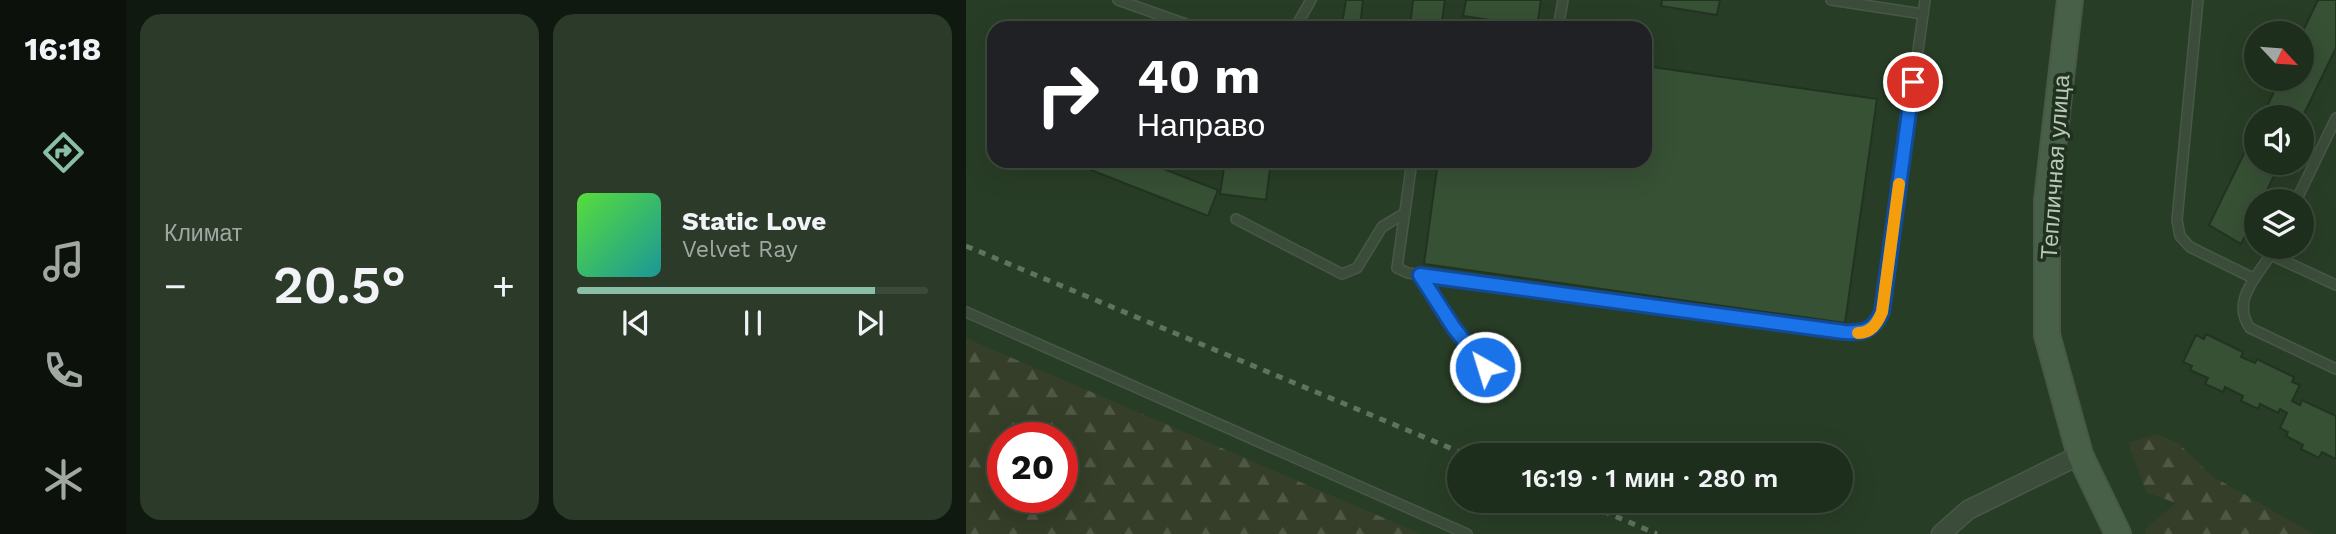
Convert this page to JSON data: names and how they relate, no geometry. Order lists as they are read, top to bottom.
{
  "streets": {
    "street": ["Тепличная улица"]
  },
  "north": "bottom right",
  "page": {
    "tabs": "16:18",
    "tile": "Климат",
    "turn": ["40 m", "Направо"],
    "song": ["Static Love", "Velvet Ray"],
    "heat": ["−", "20.5°", "+"],
    "limit": "20",
    "trip": "16:19 · 1 мин · 280 m"
  }
}
